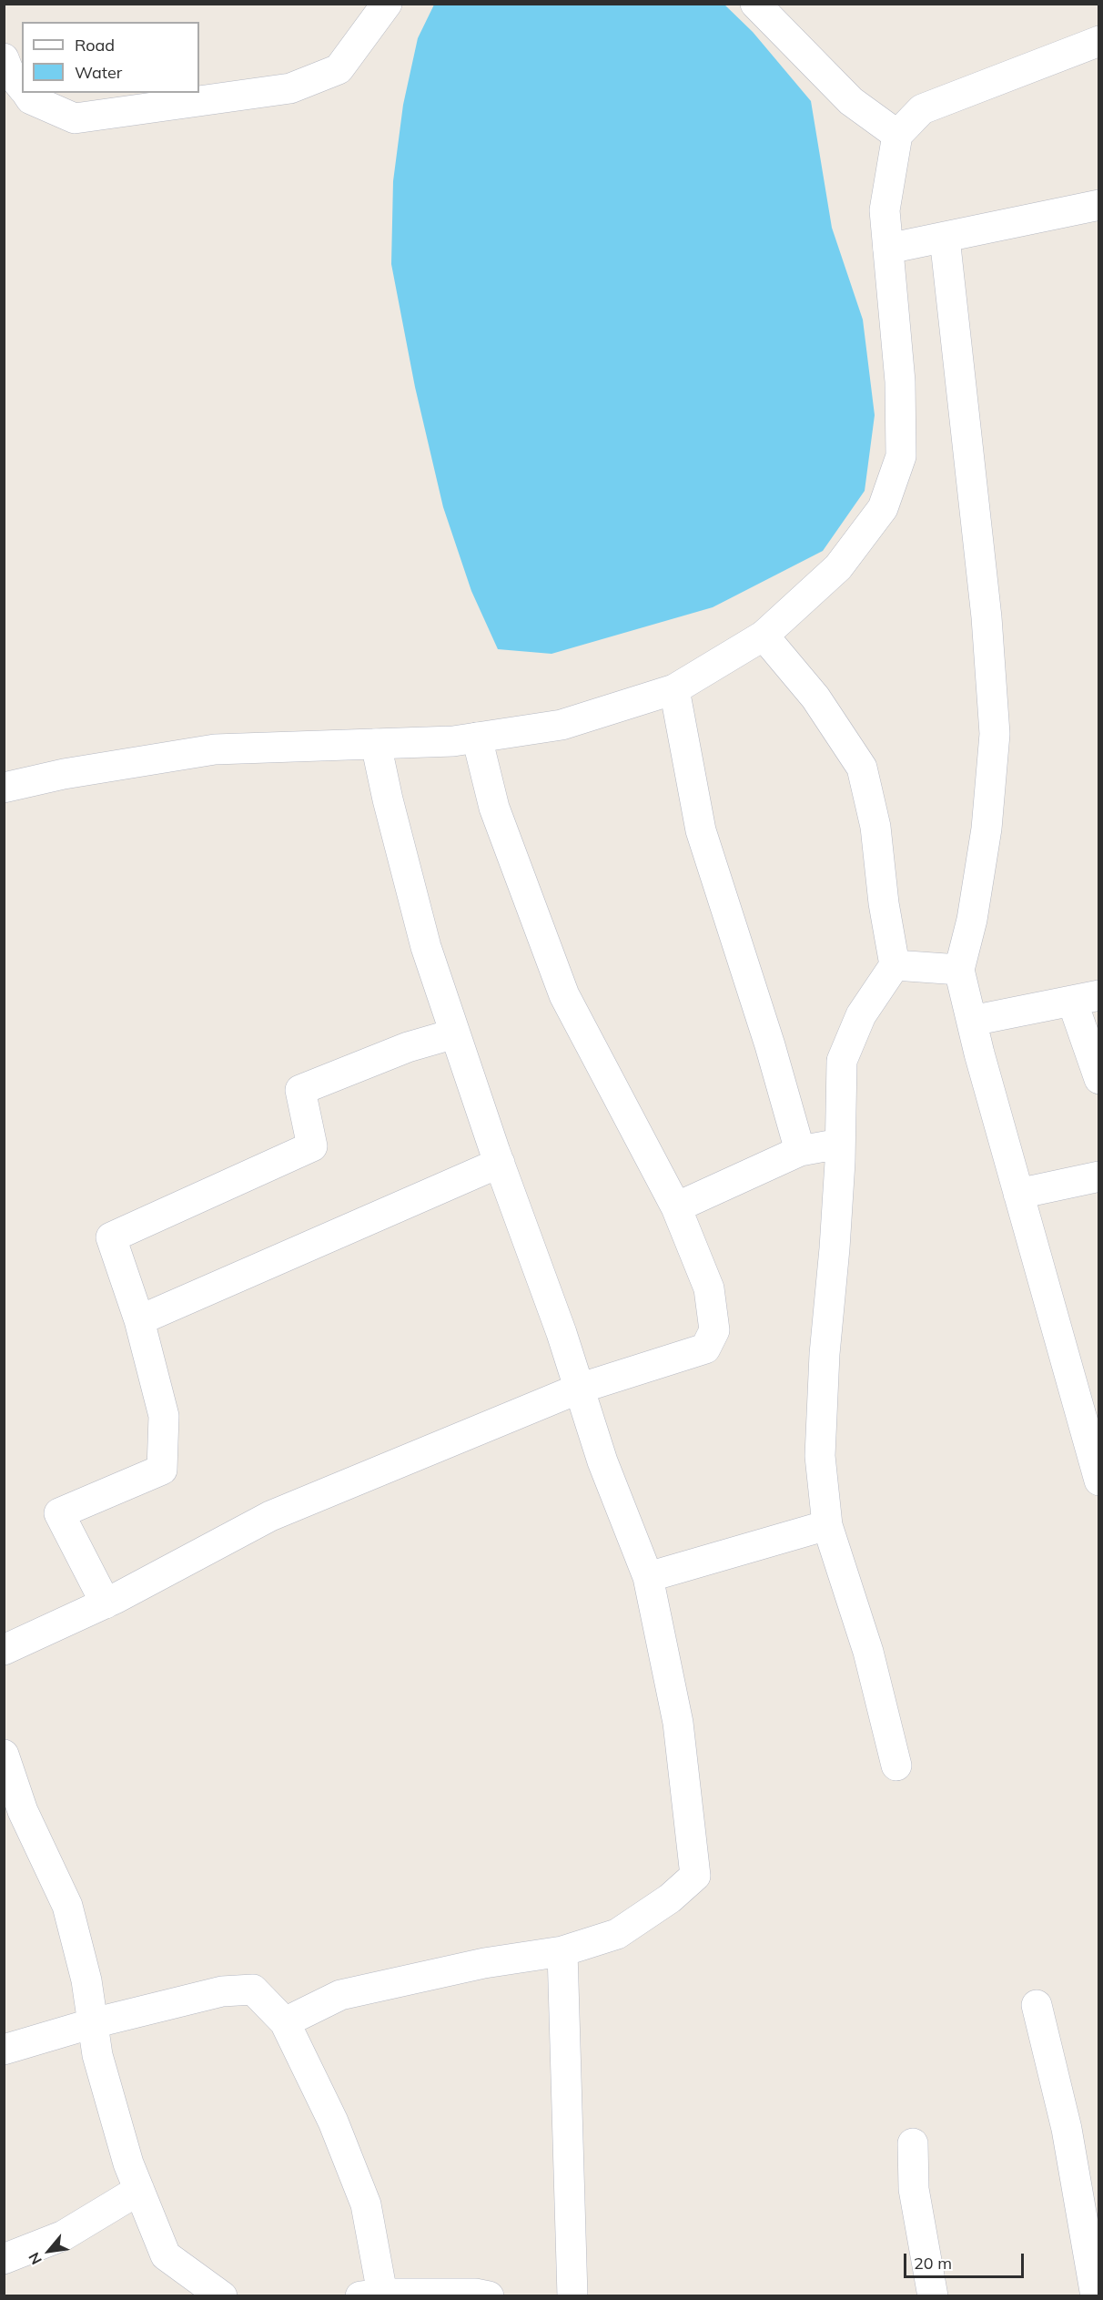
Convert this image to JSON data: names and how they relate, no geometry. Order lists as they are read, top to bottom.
{
  "legend": ["Road", "Water"],
  "scale_bar": "20 m",
  "north": "bottom left"
}
